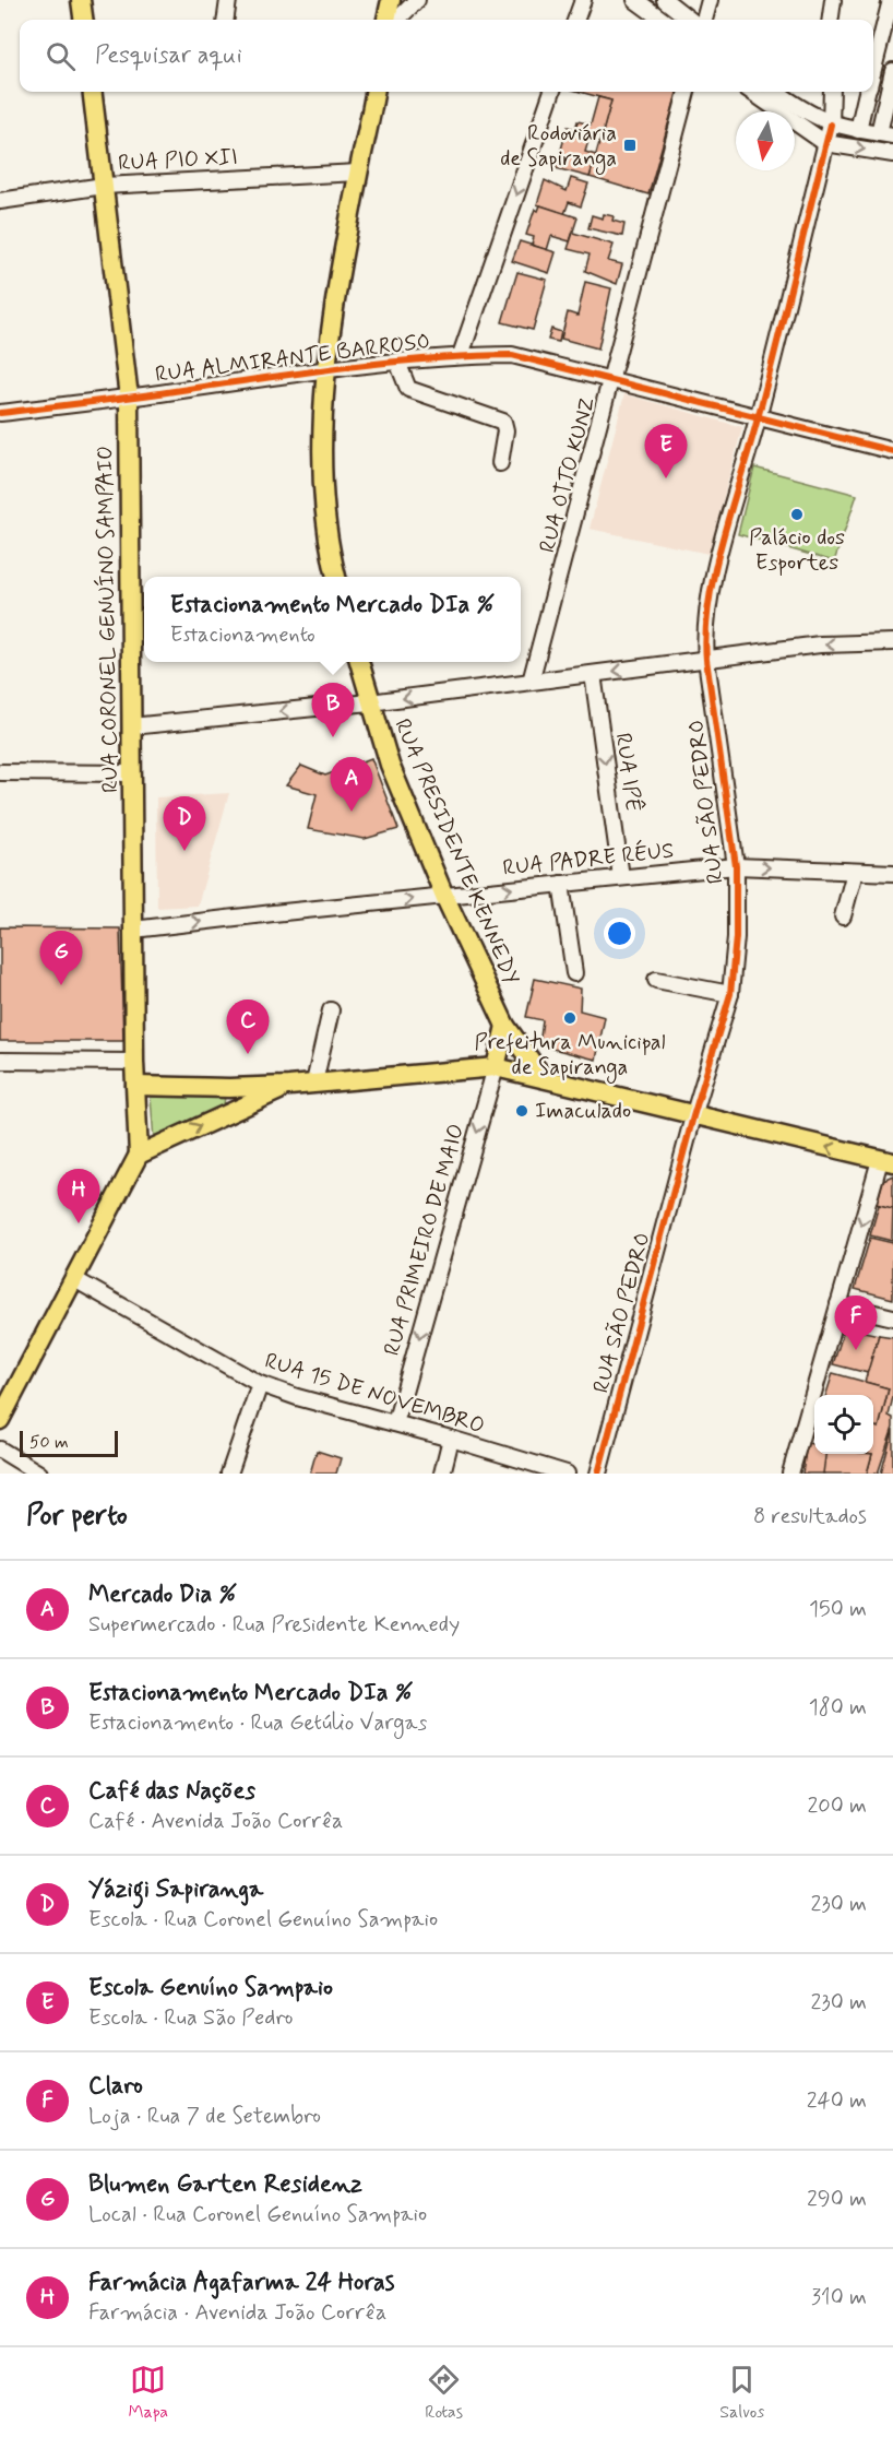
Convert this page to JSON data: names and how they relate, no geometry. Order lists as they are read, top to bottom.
{
  "streets": {
    "main road": ["RUA CORONEL GENUÍNO SAMPAIO", "RUA PRESIDENTE KENNEDY"],
    "street": [
      "RUA PIO XII",
      "RUA ALMIRANTE BARROSO",
      "RUA OTTO KUNZ",
      "RUA IPÊ",
      "RUA SÃO PEDRO",
      "RUA PADRE RÉUS",
      "RUA PRIMEIRO DE MAIO",
      "RUA 15 DE NOVEMBRO"
    ]
  },
  "crossings": [
    ["RUA PIO XII", "RUA CORONEL GENUÍNO SAMPAIO"],
    ["RUA ALMIRANTE BARROSO", "RUA OTTO KUNZ"],
    ["RUA ALMIRANTE BARROSO", "RUA CORONEL GENUÍNO SAMPAIO"],
    ["RUA ALMIRANTE BARROSO", "RUA SÃO PEDRO"],
    ["RUA CORONEL GENUÍNO SAMPAIO", "RUA PADRE RÉUS"],
    ["RUA IPÊ", "RUA PADRE RÉUS"],
    ["RUA SÃO PEDRO", "RUA PADRE RÉUS"],
    ["RUA PRESIDENTE KENNEDY", "RUA PADRE RÉUS"],
    ["RUA PRIMEIRO DE MAIO", "RUA 15 DE NOVEMBRO"]
  ],
  "one_way": ["RUA IPÊ", "RUA PADRE RÉUS", "RUA PRIMEIRO DE MAIO"],
  "places": {
    "transit": ["Rodoviária de Sapiranga"],
    "other": ["Palácio dos Esportes", "Prefeitura Municipal de Sapiranga", "Imaculado"]
  },
  "scale_bar": "50 m",
  "north": "bottom",
  "page": {
    "search": "Pesquisar aqui",
    "pins": [
      "E",
      "B",
      "A",
      "D",
      "G",
      "C",
      "H",
      "F"
    ],
    "popup": ["Estacionamento Mercado DIa %", "Estacionamento"],
    "scale": "50 m",
    "heading": ["Por perto", "8 resultados"],
    "list": [
      {
        "mark": "A",
        "name": "Mercado Dia %",
        "note": "Supermercado · Rua Presidente Kennedy",
        "value": "150 m"
      },
      {
        "mark": "B",
        "name": "Estacionamento Mercado DIa %",
        "note": "Estacionamento · Rua Getúlio Vargas",
        "value": "180 m"
      },
      {
        "mark": "C",
        "name": "Café das Nações",
        "note": "Café · Avenida João Corrêa",
        "value": "200 m"
      },
      {
        "mark": "D",
        "name": "Yázigi Sapiranga",
        "note": "Escola · Rua Coronel Genuíno Sampaio",
        "value": "230 m"
      },
      {
        "mark": "E",
        "name": "Escola Genuíno Sampaio",
        "note": "Escola · Rua São Pedro",
        "value": "230 m"
      },
      {
        "mark": "F",
        "name": "Claro",
        "note": "Loja · Rua 7 de Setembro",
        "value": "240 m"
      },
      {
        "mark": "G",
        "name": "Blumen Garten Residenz",
        "note": "Local · Rua Coronel Genuíno Sampaio",
        "value": "290 m"
      },
      {
        "mark": "H",
        "name": "Farmácia Agafarma 24 Horas",
        "note": "Farmácia · Avenida João Corrêa",
        "value": "310 m"
      }
    ],
    "nav": ["Mapa", "Rotas", "Salvos"]
  }
}
